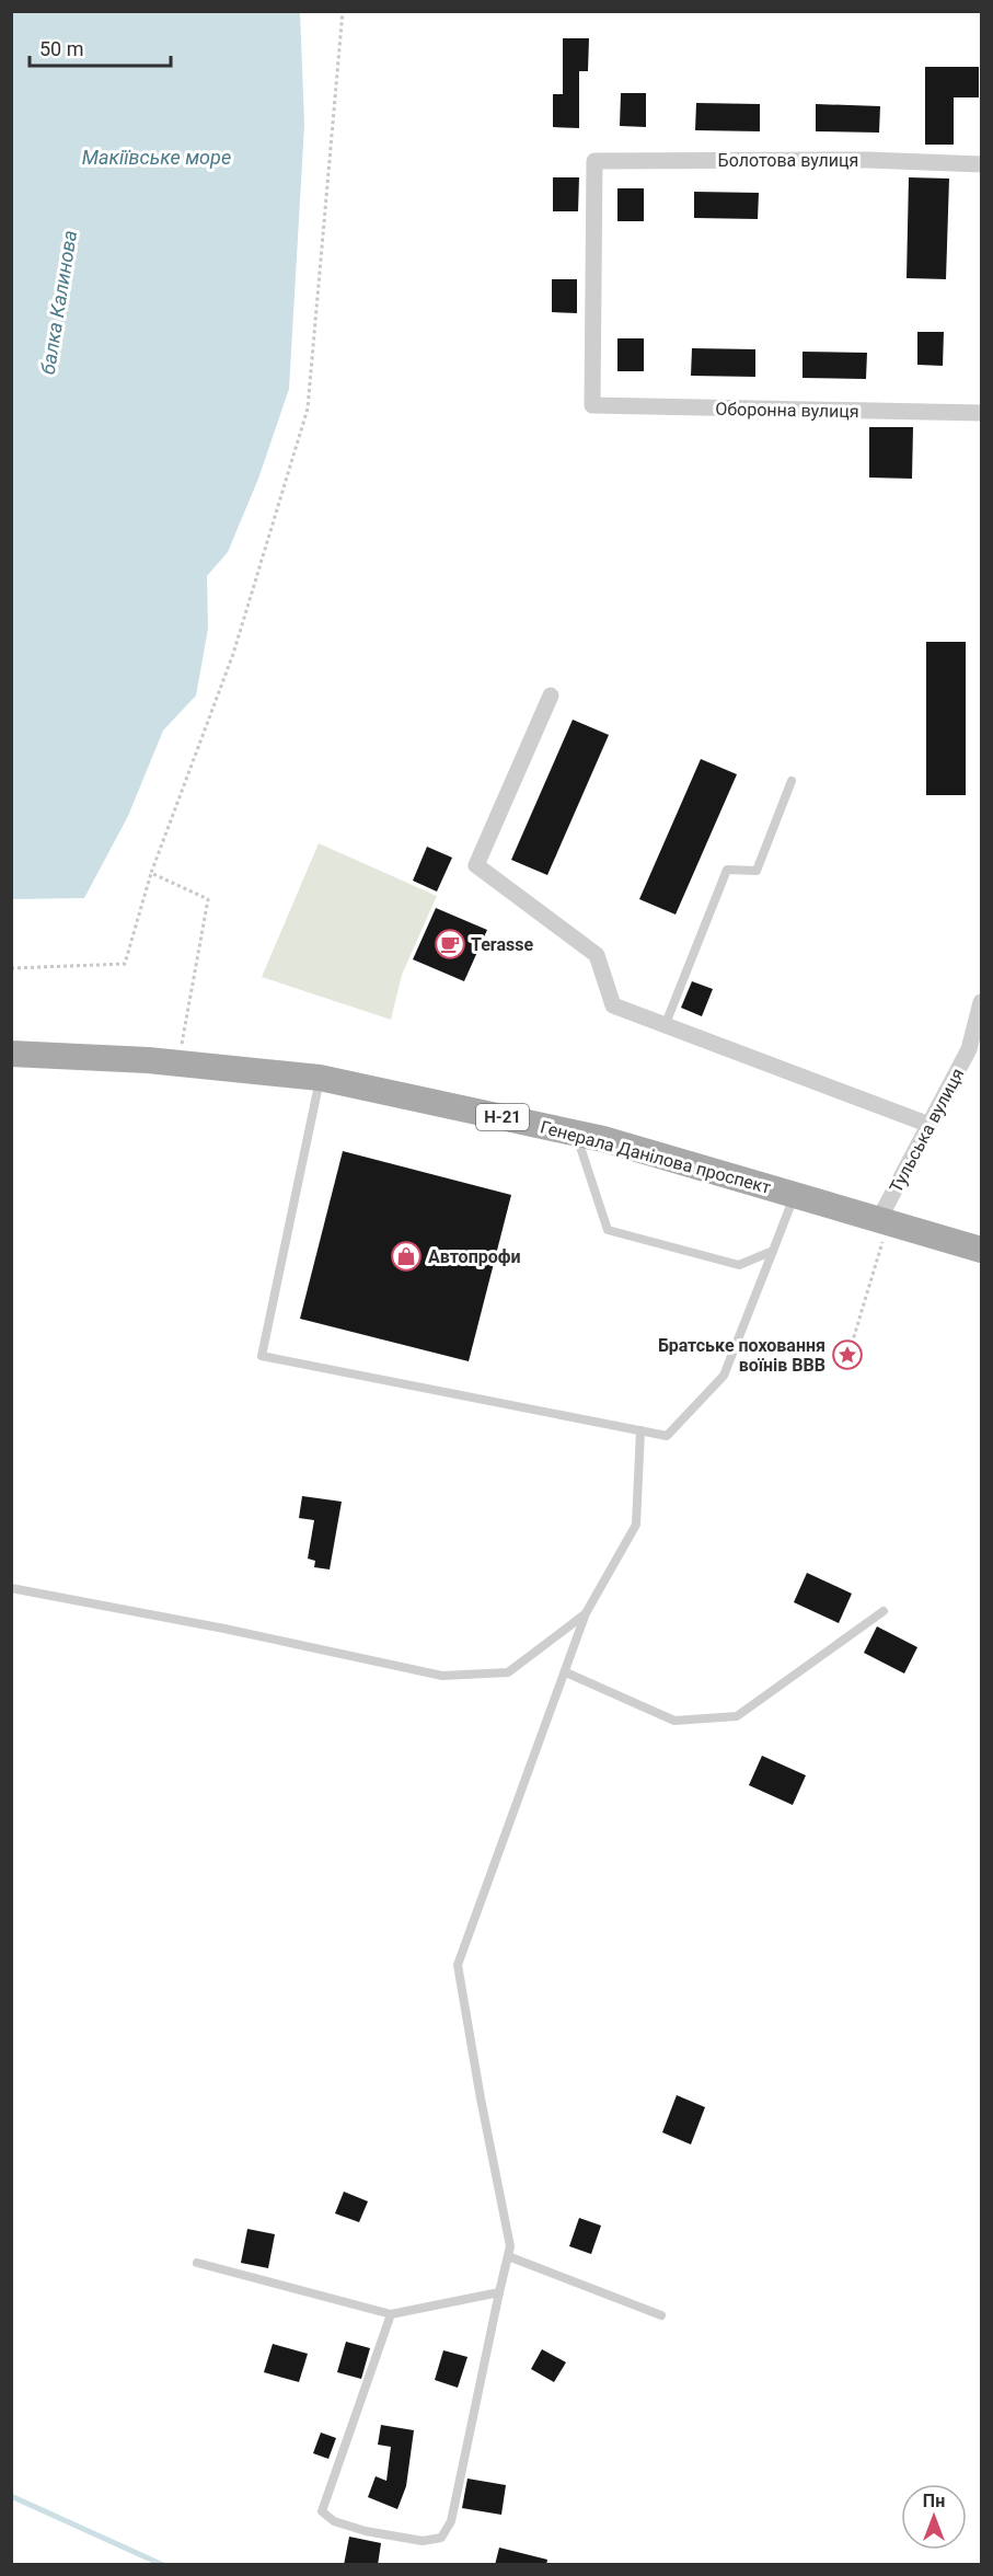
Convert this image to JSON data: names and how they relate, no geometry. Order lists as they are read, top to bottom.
{
  "streets": {
    "main road": ["Н-21", "Генерала Данілова проспект"],
    "street": ["Болотова вулиця", "Оборонна вулиця", "Тульська вулиця"]
  },
  "crossings": [
    ["Болотова вулиця", "Оборонна вулиця"],
    ["Тульська вулиця", "Генерала Данілова проспект"]
  ],
  "water": ["Макіївське море", "балка Калинова"],
  "places": {
    "cafe": ["Terasse"],
    "shop": ["Автопрофи"],
    "place": ["Братське поховання воїнів ВВВ"]
  },
  "scale_bar": "50 m",
  "north": "top"
}
